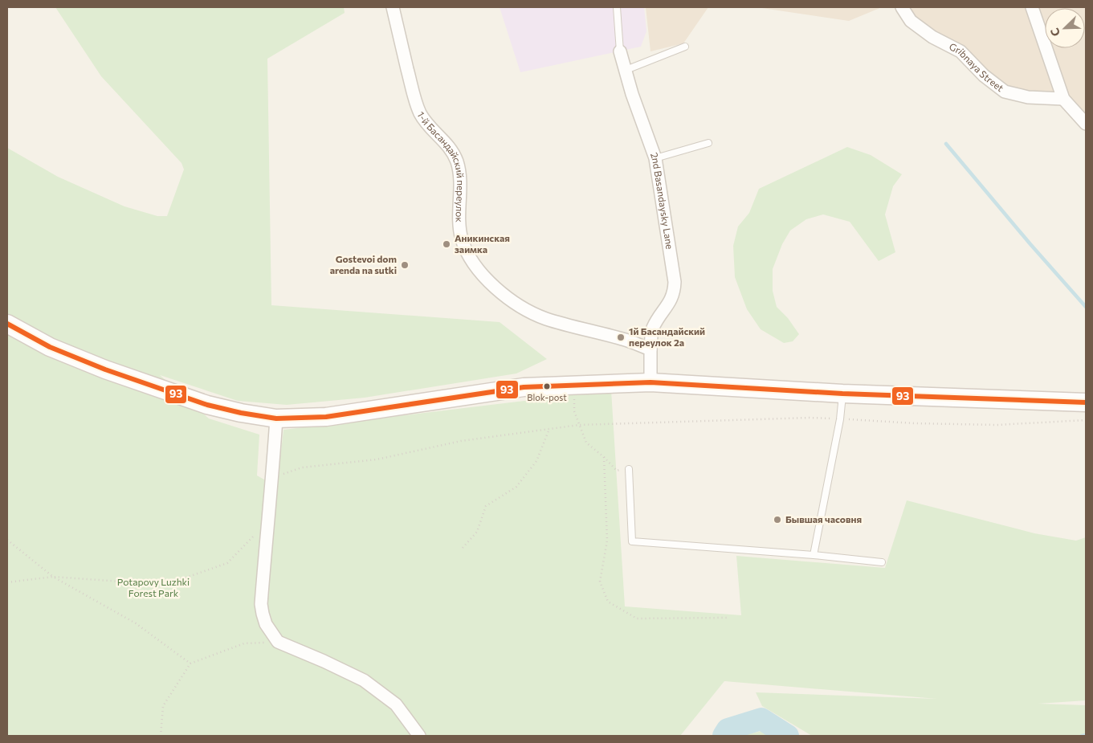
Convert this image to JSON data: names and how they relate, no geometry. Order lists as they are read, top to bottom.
{
  "streets": {
    "street": ["Gribnaya Street", "1-й Басандайский переулок", "2nd Basandaysky Lane"]
  },
  "crossings": [
    ["1-й Басандайский переулок", "2nd Basandaysky Lane"]
  ],
  "parks": ["Potapovy Luzhki Forest Park"],
  "places": [
    "Аникинская заимка",
    "Gostevoi dom arenda na sutki",
    "1й Басандайский переулок 2а",
    "Blok-post",
    "Бывшая часовня"
  ],
  "lines": ["transit line 93"],
  "north": "bottom left"
}
